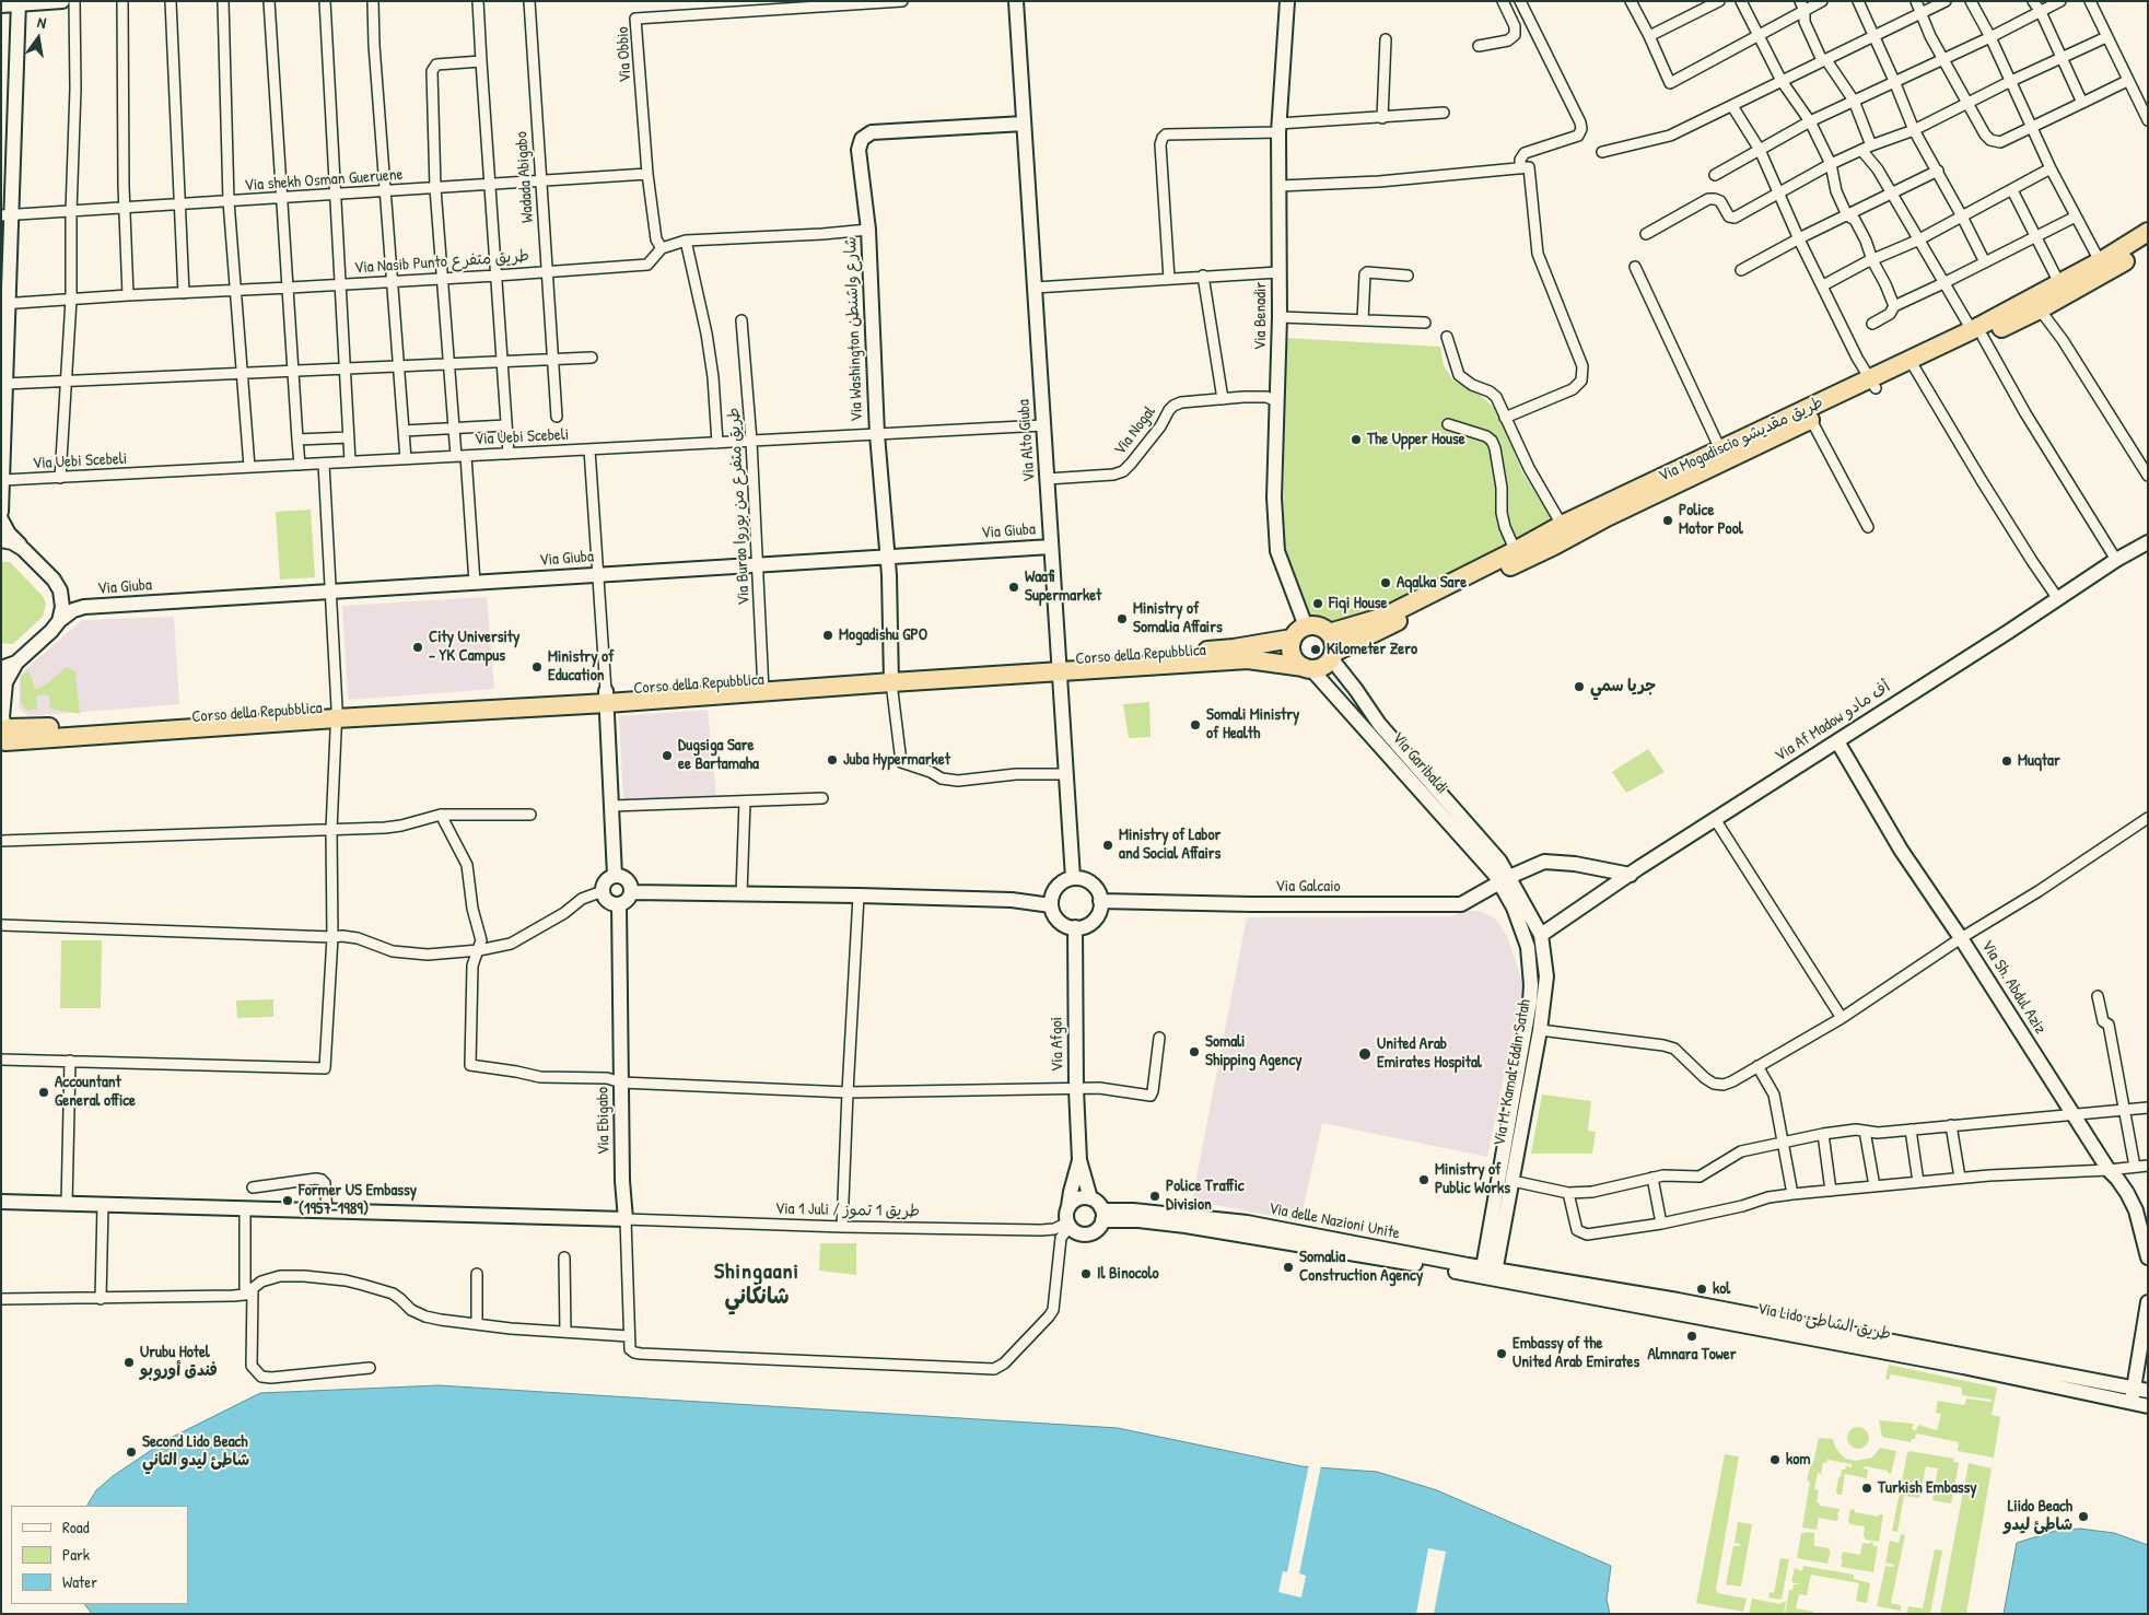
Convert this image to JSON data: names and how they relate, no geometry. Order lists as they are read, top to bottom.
{
  "streets": {
    "highway": ["Via Mogadiscio طريق مقديشو", "Corso della Repubblica"],
    "street": [
      "Via Obbio",
      "Wadada Abigabo",
      "Via shekh Osman Gueruene",
      "Via Nasib Punto طريق متفرع",
      "Via Benadir",
      "Via Washington شارع واشنطن",
      "Via Nogal",
      "Via Uebi Scebeli",
      "Via Alto Giuba",
      "Via Burao طريق متفرع من بوروا",
      "Via Giuba",
      "Via Af Madow أف مادو",
      "Via Garibaldi",
      "Via Galcaio",
      "Via Sh. Abdul Aziz",
      "Via Afgoi",
      "Via M. Kamal Eddin Satah",
      "Via Ebigabo",
      "Via 1 Juli / طريق 1 تموز",
      "Via delle Nazioni Unite",
      "Via Lido طريق الشاطئ"
    ]
  },
  "crossings": [
    ["Via Obbio", "Via shekh Osman Gueruene"],
    ["Wadada Abigabo", "Via shekh Osman Gueruene"],
    ["Wadada Abigabo", "Via Nasib Punto طريق متفرع"],
    ["Via Nasib Punto طريق متفرع", "Via Washington شارع واشنطن"],
    ["Via Benadir", "Via Nogal"],
    ["Via Benadir", "Via Mogadiscio طريق مقديشو"],
    ["Via Benadir", "Corso della Repubblica"],
    ["Via Benadir", "Via Garibaldi"],
    ["Via Washington شارع واشنطن", "Via Uebi Scebeli"],
    ["Via Washington شارع واشنطن", "Via Alto Giuba"],
    ["Via Washington شارع واشنطن", "Via Giuba"],
    ["Via Nogal", "Via Alto Giuba"],
    ["Via Uebi Scebeli", "Via Alto Giuba"],
    ["Via Uebi Scebeli", "Via Burao طريق متفرع من بوروا"],
    ["Via Mogadiscio طريق مقديشو", "Corso della Repubblica"],
    ["Via Mogadiscio طريق مقديشو", "Via Garibaldi"],
    ["Via Alto Giuba", "Via Giuba"],
    ["Via Alto Giuba", "Corso della Repubblica"],
    ["Via Alto Giuba", "Via Galcaio"],
    ["Via Alto Giuba", "Via Afgoi"],
    ["Via Burao طريق متفرع من بوروا", "Via Giuba"],
    ["Corso della Repubblica", "Via Garibaldi"],
    ["Via Af Madow أف مادو", "Via Galcaio"],
    ["Via Af Madow أف مادو", "Via Sh. Abdul Aziz"],
    ["Via Af Madow أف مادو", "Via M. Kamal Eddin Satah"],
    ["Via Garibaldi", "Via Galcaio"],
    ["Via Garibaldi", "Via M. Kamal Eddin Satah"],
    ["Via Galcaio", "Via Afgoi"],
    ["Via Galcaio", "Via M. Kamal Eddin Satah"],
    ["Via M. Kamal Eddin Satah", "Via delle Nazioni Unite"],
    ["Via M. Kamal Eddin Satah", "Via Lido طريق الشاطئ"],
    ["Via Ebigabo", "Via 1 Juli / طريق 1 تموز"],
    ["Via 1 Juli / طريق 1 تموز", "Via delle Nazioni Unite"],
    ["Via delle Nazioni Unite", "Via Lido طريق الشاطئ"]
  ],
  "districts": ["Shingaani شانكاني"],
  "places": [
    "The Upper House",
    "Police Motor Pool",
    "Aqalka Sare",
    "Waafi Supermarket",
    "Fiqi House",
    "Ministry of Somalia Affairs",
    "Mogadishu GPO",
    "City University - YK Campus",
    "Kilometer Zero",
    "Ministry of Education",
    "جريا سمي",
    "Somali Ministry of Health",
    "Dugsiga Sare ee Bartamaha",
    "Juba Hypermarket",
    "Muqtar",
    "Ministry of Labor and Social Affairs",
    "Somali Shipping Agency",
    "United Arab Emirates Hospital",
    "Accountant General office",
    "Ministry of Public Works",
    "Police Traffic Division",
    "Former US Embassy (1957-1989)",
    "Somalia Construction Agency",
    "Il Binocolo",
    "kol",
    "Almnara Tower",
    "Embassy of the United Arab Emirates",
    "Urubu Hotel فندق أوروبو",
    "Second Lido Beach شاطئ ليدو الثاني",
    "kom",
    "Turkish Embassy",
    "Liido Beach شاطئ ليدو"
  ],
  "legend": ["Road", "Park", "Water"],
  "north": "top"
}
